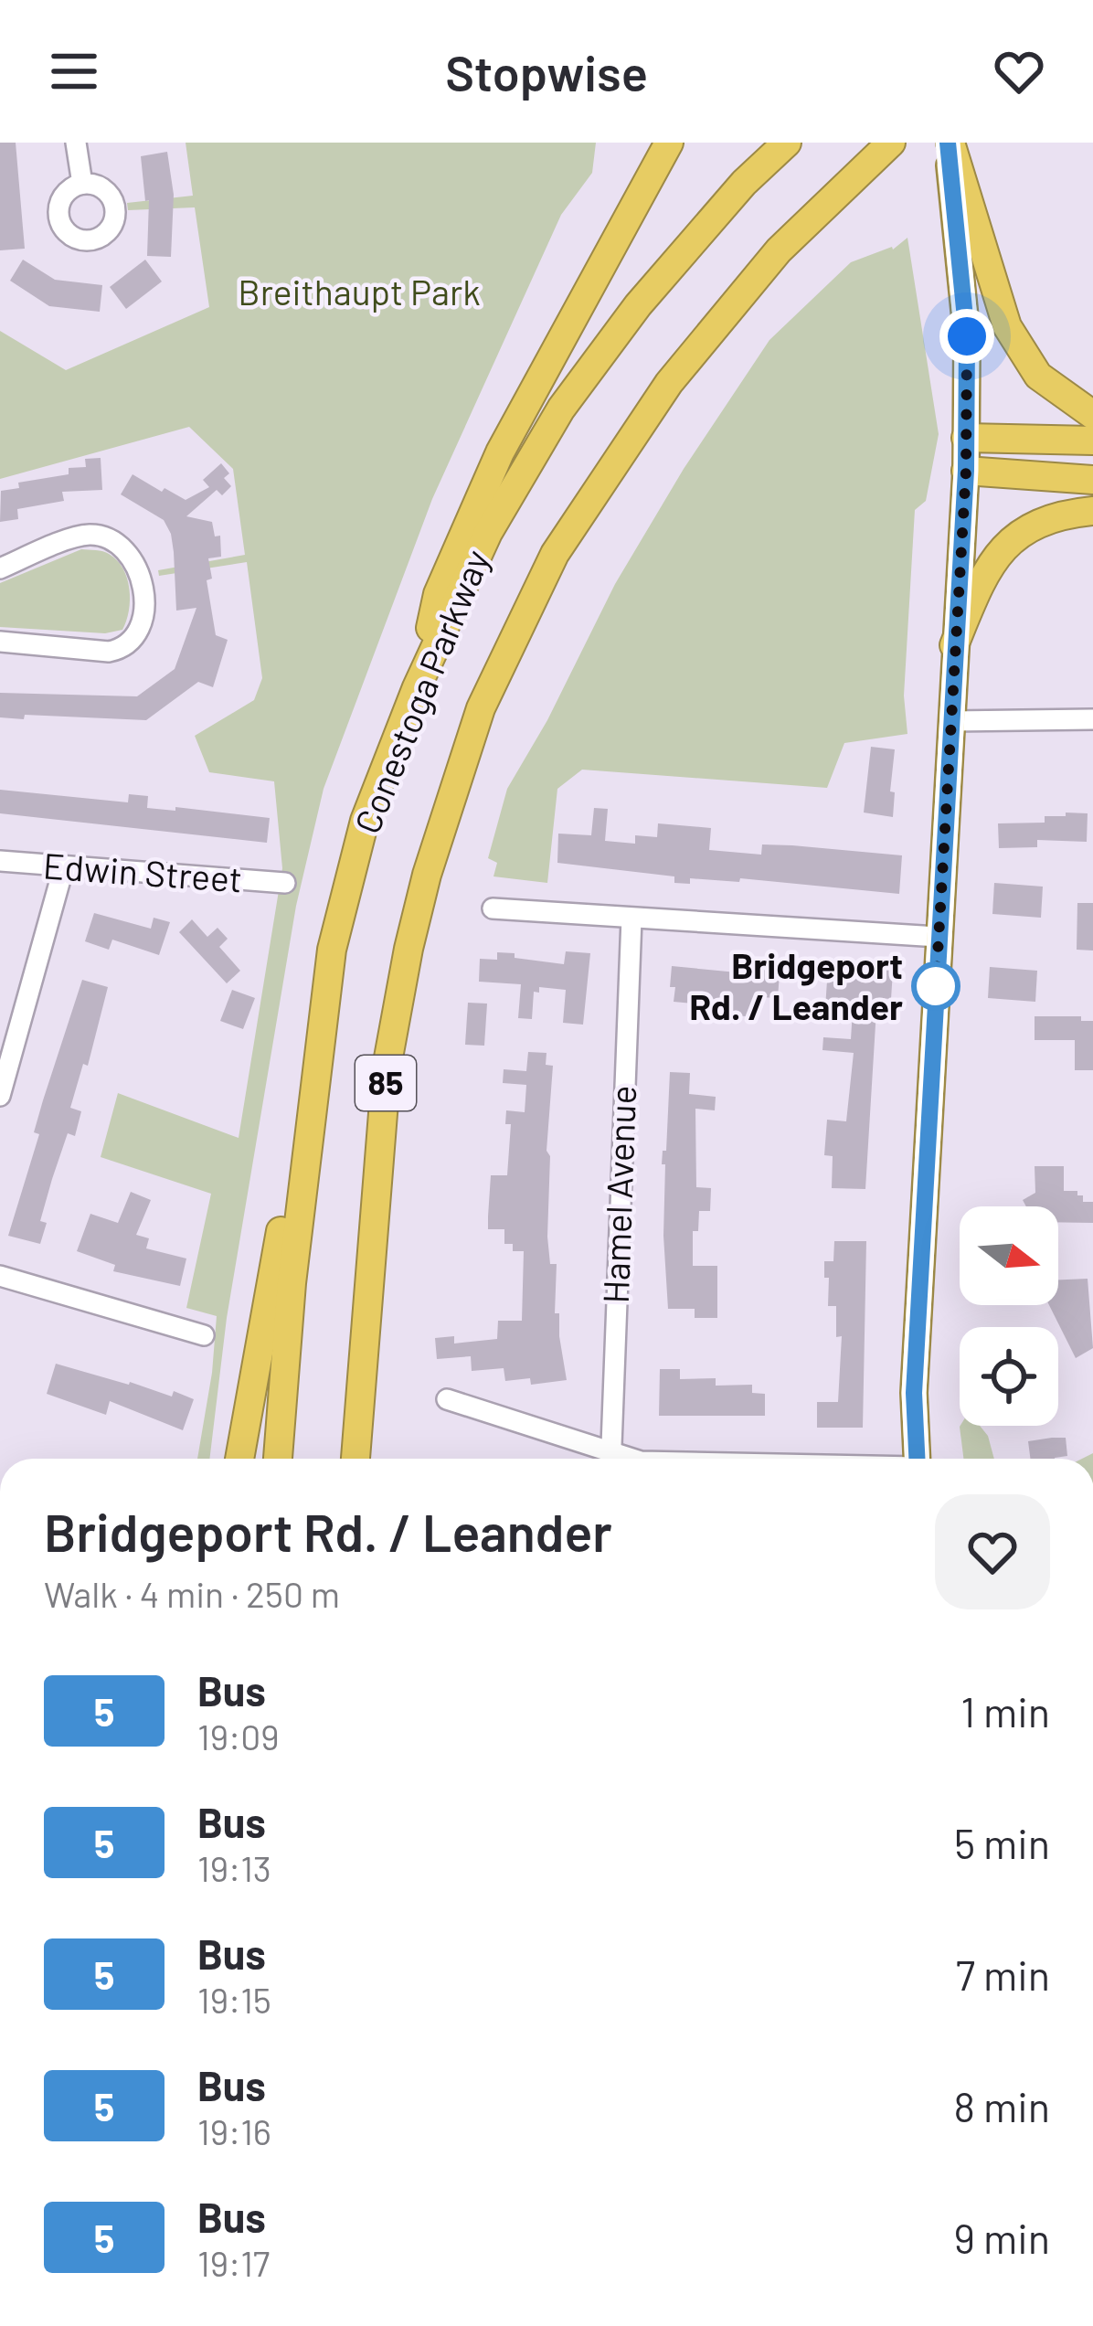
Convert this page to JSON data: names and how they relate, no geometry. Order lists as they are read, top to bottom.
{
  "streets": {
    "highway": ["Conestoga Parkway", "85"],
    "street": ["Edwin Street", "Hamel Avenue"]
  },
  "parks": ["Breithaupt Park"],
  "places": ["Bridgeport Rd. / Leander"],
  "lines": ["bus line 5"],
  "north": "right",
  "page": {
    "header": "Stopwise",
    "heading": ["Bridgeport Rd. / Leander", "Walk · 4 min · 250 m"],
    "list": [
      {
        "mark": "5",
        "name": "Bus",
        "note": "19:09",
        "value": "1 min"
      },
      {
        "mark": "5",
        "name": "Bus",
        "note": "19:13",
        "value": "5 min"
      },
      {
        "mark": "5",
        "name": "Bus",
        "note": "19:15",
        "value": "7 min"
      },
      {
        "mark": "5",
        "name": "Bus",
        "note": "19:16",
        "value": "8 min"
      },
      {
        "mark": "5",
        "name": "Bus",
        "note": "19:17",
        "value": "9 min"
      }
    ]
  }
}
